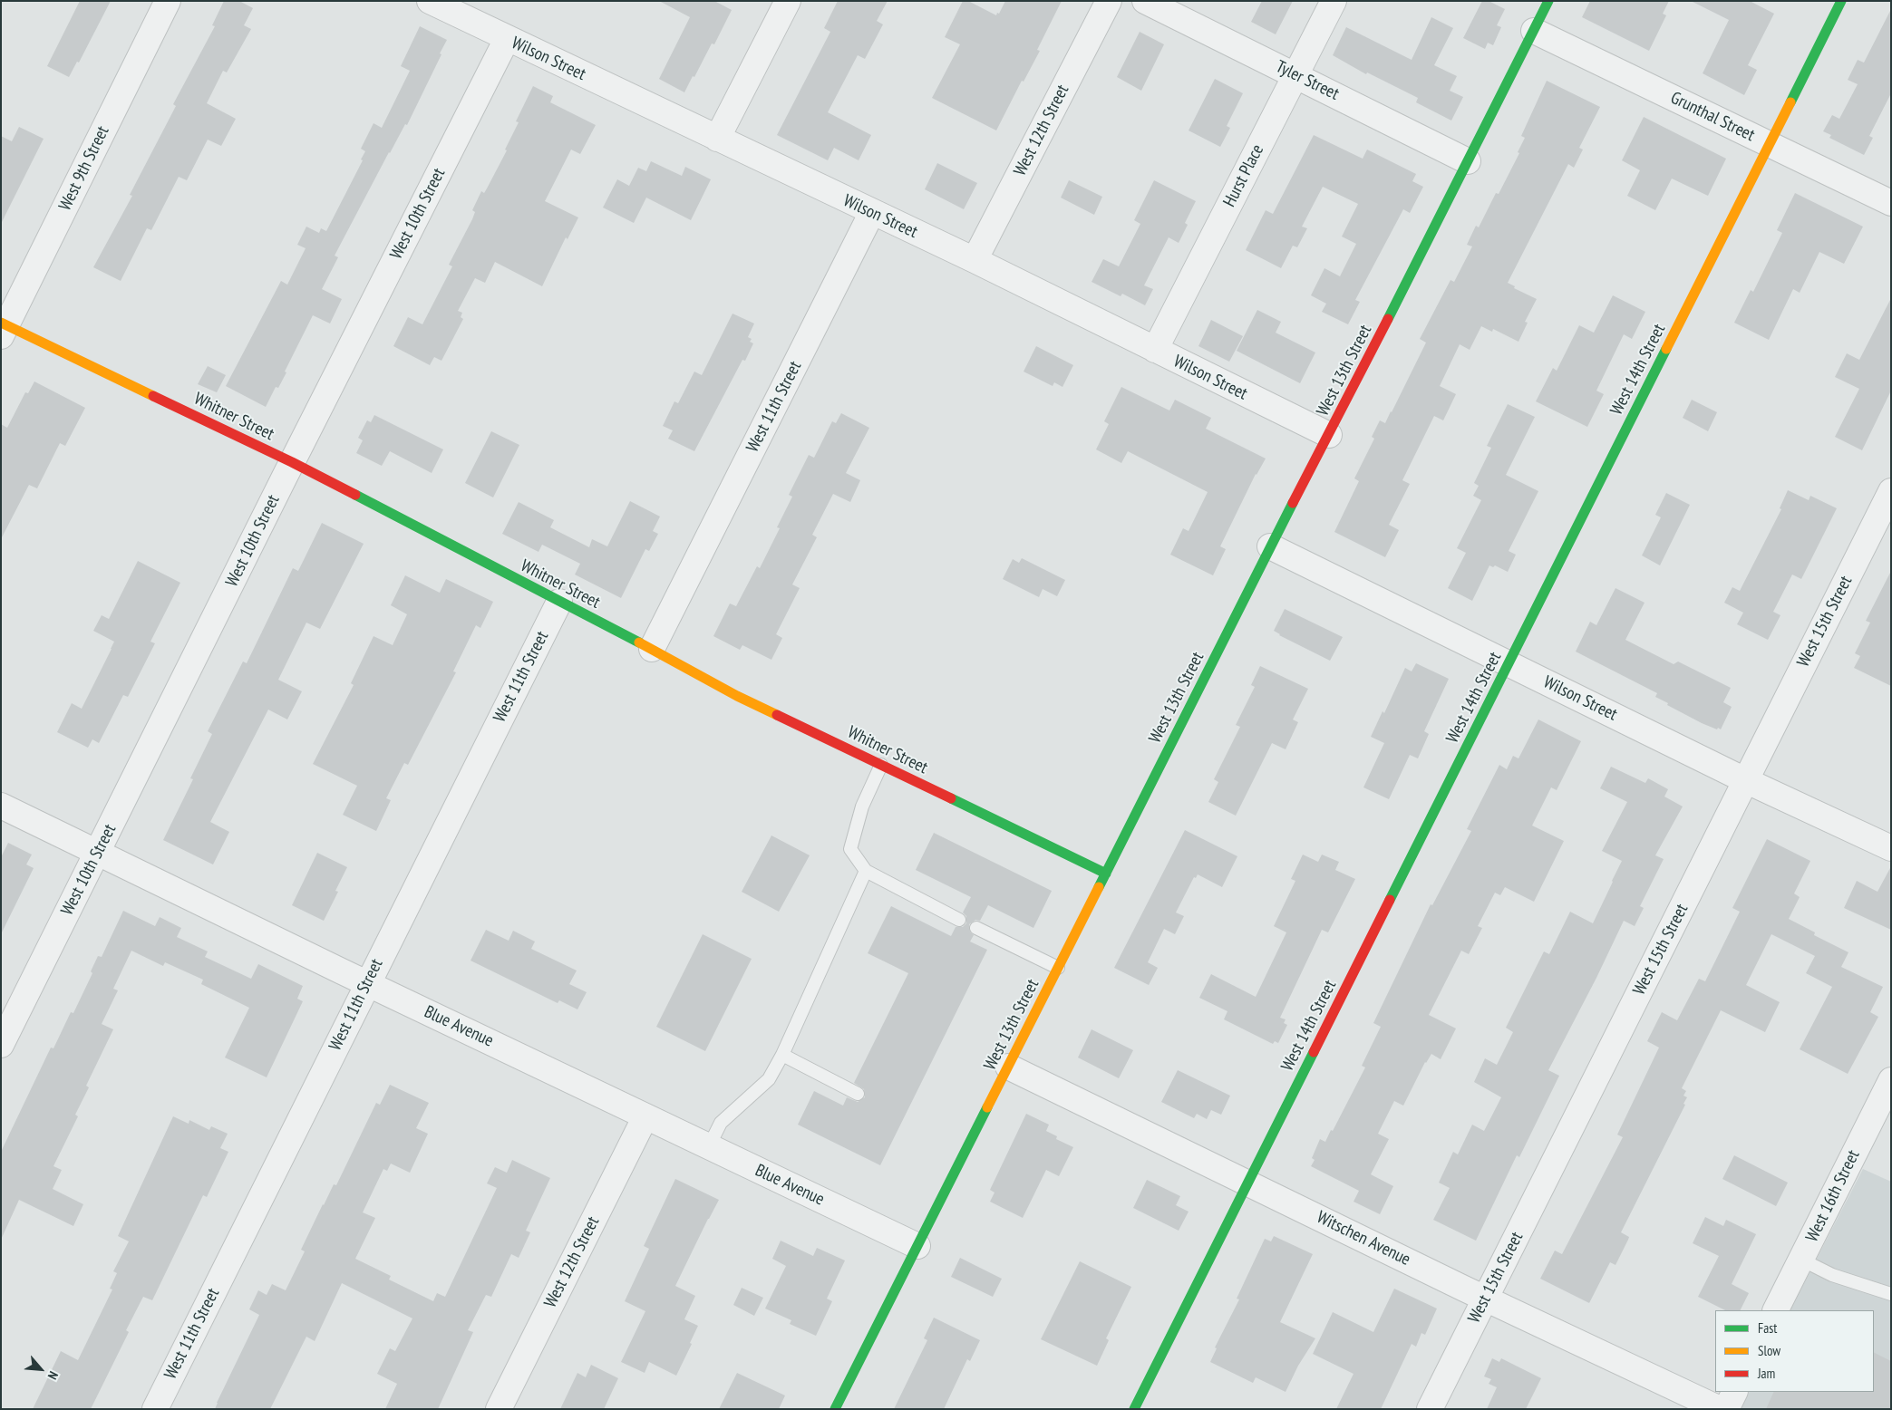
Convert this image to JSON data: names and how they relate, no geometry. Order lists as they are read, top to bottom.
{
  "streets": {
    "street": [
      "Wilson Street",
      "Tyler Street",
      "Grunthal Street",
      "West 12th Street",
      "West 9th Street",
      "Hurst Place",
      "West 10th Street",
      "West 14th Street",
      "West 13th Street",
      "West 11th Street",
      "Whitner Street",
      "West 15th Street",
      "Blue Avenue",
      "West 16th Street",
      "Witschen Avenue"
    ]
  },
  "crossings": [
    ["Wilson Street", "West 12th Street"],
    ["Wilson Street", "Hurst Place"],
    ["Wilson Street", "West 10th Street"],
    ["Wilson Street", "West 14th Street"],
    ["Wilson Street", "West 13th Street"],
    ["Wilson Street", "West 11th Street"],
    ["Wilson Street", "West 15th Street"],
    ["Tyler Street", "Hurst Place"],
    ["Tyler Street", "West 13th Street"],
    ["Grunthal Street", "West 14th Street"],
    ["Grunthal Street", "West 13th Street"],
    ["West 12th Street", "Blue Avenue"],
    ["West 9th Street", "Whitner Street"],
    ["West 10th Street", "Whitner Street"],
    ["West 10th Street", "Blue Avenue"],
    ["West 14th Street", "Witschen Avenue"],
    ["West 13th Street", "Whitner Street"],
    ["West 13th Street", "Blue Avenue"],
    ["West 13th Street", "Witschen Avenue"],
    ["West 11th Street", "Whitner Street"],
    ["West 11th Street", "Blue Avenue"],
    ["West 15th Street", "Witschen Avenue"]
  ],
  "legend": ["Fast", "Slow", "Jam"],
  "north": "bottom right"
}
